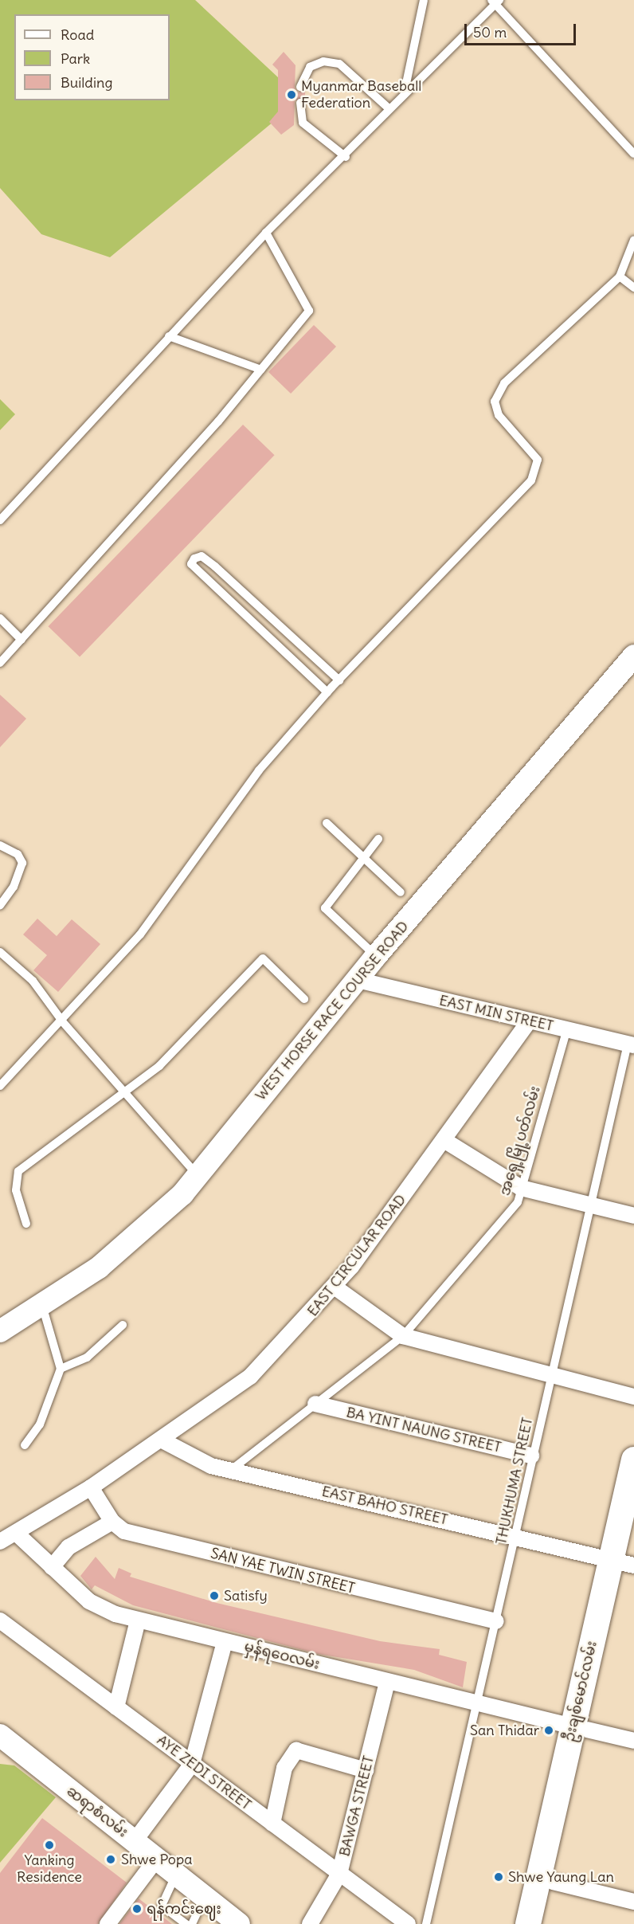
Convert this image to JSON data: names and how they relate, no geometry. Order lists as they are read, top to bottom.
{
  "streets": {
    "main road": ["ဦးချစ်မောင်လမ်း"],
    "street": [
      "WEST HORSE RACE COURSE ROAD",
      "EAST MIN STREET",
      "EAST CIRCULAR ROAD",
      "BA YINT NAUNG STREET",
      "EAST BAHO STREET",
      "SAN YAE TWIN STREET",
      "မှန်ရဝေလမ်း",
      "AYE ZEDI STREET",
      "BAWGA STREET",
      "ဆရာစံလမ်း"
    ],
    "lane": ["အရှေ့မြို့ပတ်လမ်း", "THUKHUMA STREET"]
  },
  "crossings": [
    ["WEST HORSE RACE COURSE ROAD", "EAST MIN STREET"],
    ["EAST MIN STREET", "အရှေ့မြို့ပတ်လမ်း"],
    ["EAST MIN STREET", "EAST CIRCULAR ROAD"],
    ["EAST MIN STREET", "THUKHUMA STREET"],
    ["အရှေ့မြို့ပတ်လမ်း", "BA YINT NAUNG STREET"],
    ["အရှေ့မြို့ပတ်လမ်း", "EAST BAHO STREET"],
    ["EAST CIRCULAR ROAD", "EAST BAHO STREET"],
    ["EAST CIRCULAR ROAD", "SAN YAE TWIN STREET"],
    ["EAST CIRCULAR ROAD", "မှန်ရဝေလမ်း"],
    ["BA YINT NAUNG STREET", "THUKHUMA STREET"],
    ["THUKHUMA STREET", "EAST BAHO STREET"],
    ["THUKHUMA STREET", "SAN YAE TWIN STREET"],
    ["THUKHUMA STREET", "မှန်ရဝေလမ်း"],
    ["EAST BAHO STREET", "ဦးချစ်မောင်လမ်း"],
    ["မှန်ရဝေလမ်း", "ဦးချစ်မောင်လမ်း"],
    ["မှန်ရဝေလမ်း", "BAWGA STREET"],
    ["AYE ZEDI STREET", "BAWGA STREET"]
  ],
  "places": [
    "Myanmar Baseball Federation",
    "Satisfy",
    "San Thidar",
    "Yanking Residence",
    "Shwe Popa",
    "Shwe Yaung Lan",
    "ရန်ကင်းဈေး"
  ],
  "legend": ["Road", "Park", "Building"],
  "scale_bar": "50 m"
}
